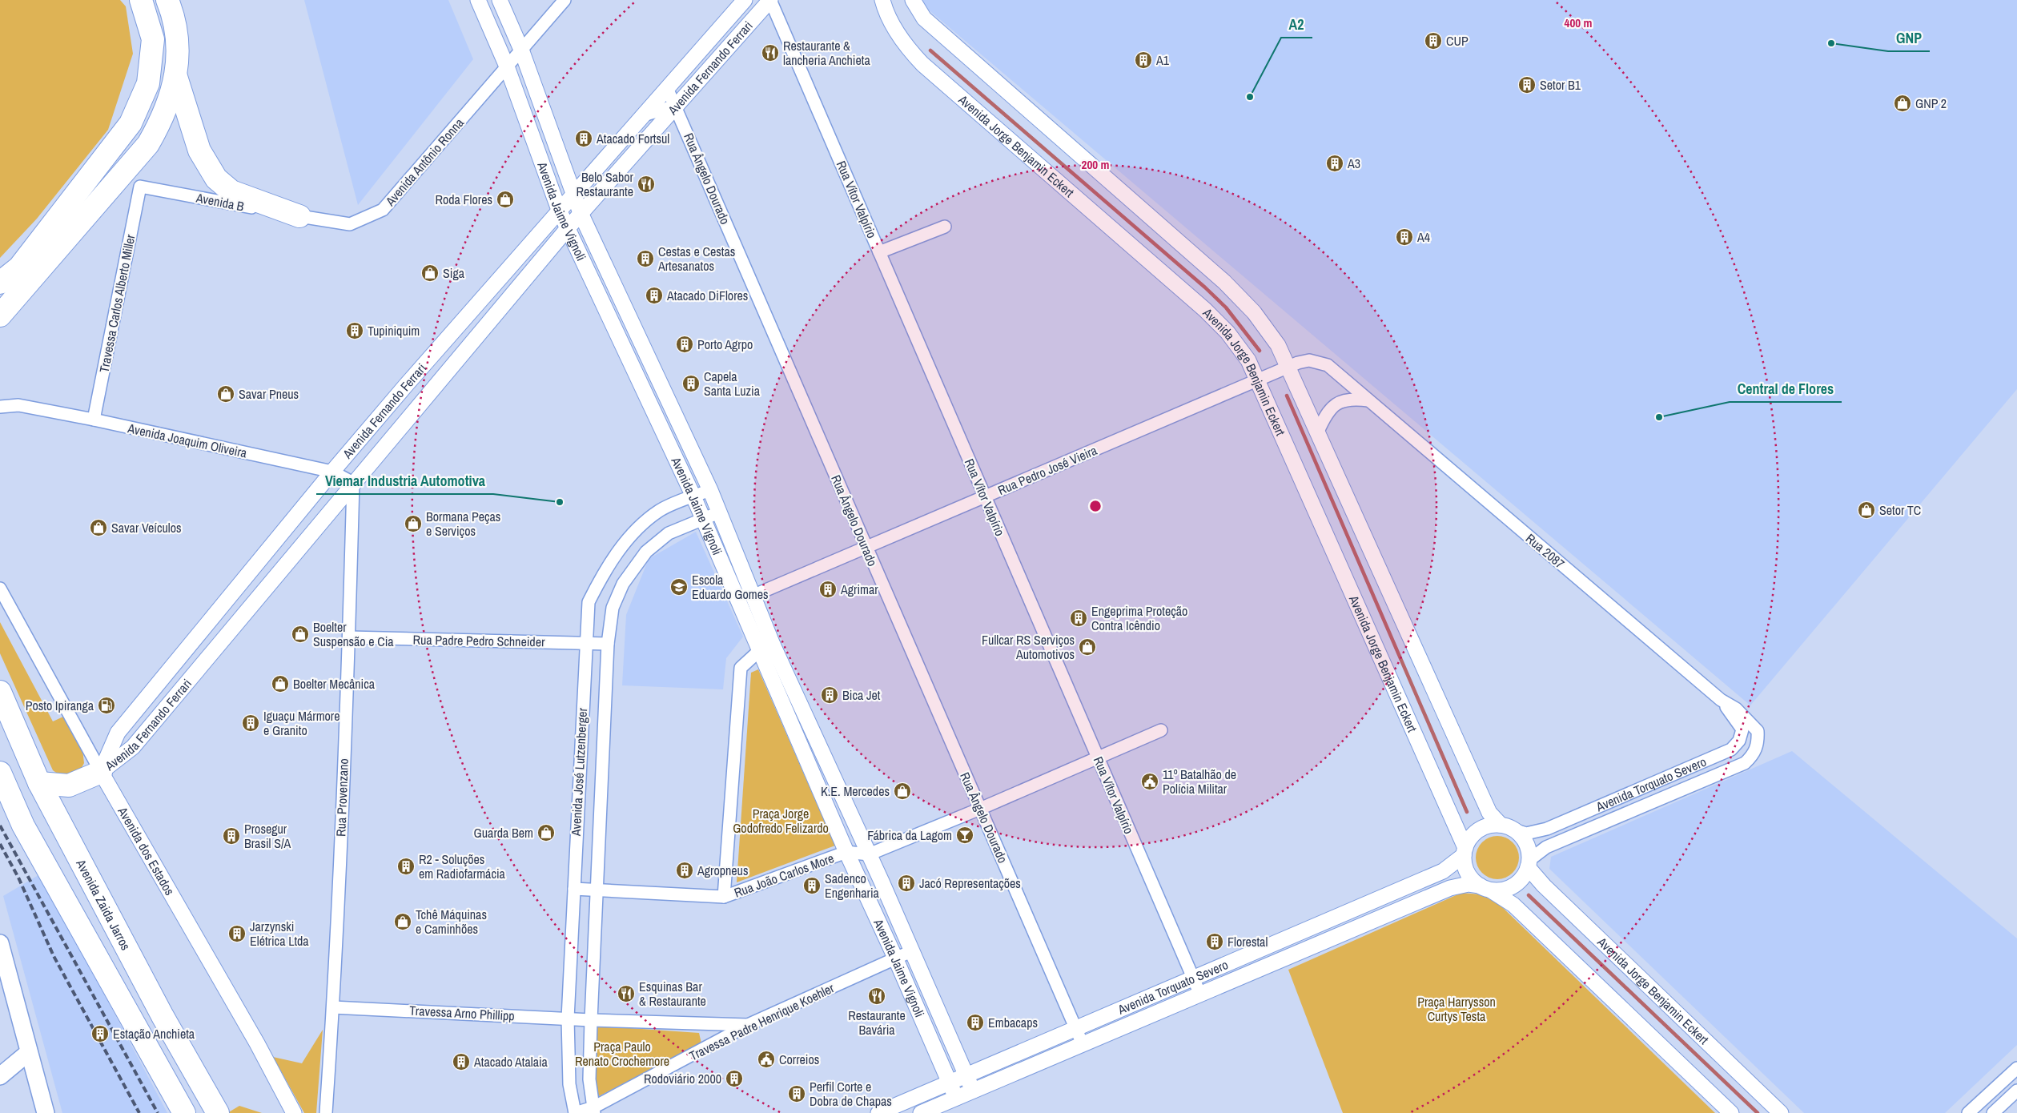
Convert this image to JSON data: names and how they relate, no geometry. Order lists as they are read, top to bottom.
{
  "streets": {
    "highway": ["Avenida Zaida Jarros"],
    "street": [
      "Avenida Fernando Ferrari",
      "Avenida Jorge Benjamin Eckert",
      "Avenida Antônio Ronna",
      "Rua Ângelo Dourado",
      "Rua Vítor Valpírio",
      "Avenida B",
      "Avenida Jaime Vignoli",
      "Travessa Carlos Alberto Miller",
      "Avenida Joaquim Oliveira",
      "Rua Pedro José Vieira",
      "Rua 2087",
      "Rua Padre Pedro Schneider",
      "Avenida José Lutzenberger",
      "Avenida Torquato Severo",
      "Rua Provenzano",
      "Avenida dos Estados",
      "Rua João Carlos More",
      "Travessa Arno Phillipp",
      "Travessa Padre Henrique Koehler"
    ]
  },
  "crossings": [
    ["Avenida Fernando Ferrari", "Rua Ângelo Dourado"],
    ["Avenida Fernando Ferrari", "Rua Vítor Valpírio"],
    ["Avenida Fernando Ferrari", "Avenida Jaime Vignoli"],
    ["Avenida Fernando Ferrari", "Avenida Joaquim Oliveira"],
    ["Avenida Fernando Ferrari", "Rua Provenzano"],
    ["Avenida Fernando Ferrari", "Avenida dos Estados"],
    ["Avenida Jorge Benjamin Eckert", "Rua Pedro José Vieira"],
    ["Avenida Jorge Benjamin Eckert", "Avenida Torquato Severo"],
    ["Avenida Antônio Ronna", "Avenida B"],
    ["Avenida Antônio Ronna", "Avenida Jaime Vignoli"],
    ["Rua Ângelo Dourado", "Rua Pedro José Vieira"],
    ["Rua Ângelo Dourado", "Avenida Torquato Severo"],
    ["Rua Ângelo Dourado", "Rua João Carlos More"],
    ["Rua Vítor Valpírio", "Rua Pedro José Vieira"],
    ["Rua Vítor Valpírio", "Avenida Torquato Severo"],
    ["Rua Vítor Valpírio", "Rua João Carlos More"],
    ["Avenida B", "Travessa Carlos Alberto Miller"],
    ["Avenida Jaime Vignoli", "Rua Pedro José Vieira"],
    ["Avenida Jaime Vignoli", "Avenida José Lutzenberger"],
    ["Avenida Jaime Vignoli", "Avenida Torquato Severo"],
    ["Avenida Jaime Vignoli", "Rua João Carlos More"],
    ["Avenida Jaime Vignoli", "Travessa Padre Henrique Koehler"],
    ["Travessa Carlos Alberto Miller", "Avenida Joaquim Oliveira"],
    ["Avenida Joaquim Oliveira", "Rua Provenzano"],
    ["Rua Pedro José Vieira", "Rua 2087"],
    ["Rua 2087", "Avenida Torquato Severo"],
    ["Rua Padre Pedro Schneider", "Avenida José Lutzenberger"],
    ["Rua Padre Pedro Schneider", "Rua Provenzano"],
    ["Avenida José Lutzenberger", "Rua João Carlos More"],
    ["Avenida José Lutzenberger", "Travessa Arno Phillipp"],
    ["Avenida José Lutzenberger", "Travessa Padre Henrique Koehler"],
    ["Rua Provenzano", "Travessa Arno Phillipp"]
  ],
  "parks": ["Praça Jorge Godofredo Felizardo", "Praça Harrysson Curtys Testa", "Praça Paulo Renato Crochemore"],
  "places": {
    "building": [
      "CUP",
      "A1",
      "Setor B1",
      "Atacado Fortsul",
      "A3",
      "A4",
      "Cestas e Cestas Artesanatos",
      "Atacado DiFlores",
      "Tupiniquim",
      "Porto Agrpo",
      "Capela Santa Luzia",
      "Agrimar",
      "Engeprima Proteção Contra Icêndio",
      "Bica Jet",
      "Iguaçu Mármore e Granito",
      "Prosegur Brasil S/A",
      "R2 - Soluções em Radiofarmácia",
      "Agropneus",
      "Jacó Representações",
      "Sadenco Engenharia",
      "Jarzynski Elétrica Ltda",
      "Florestal",
      "Embacaps",
      "Estação Anchieta",
      "Atacado Atalaia",
      "Rodoviário 2000",
      "Perfil Corte e Dobra de Chapas"
    ],
    "other": [
      "GNP",
      "A2",
      "Central de Flores",
      "Viemar Industria Automotiva"
    ],
    "restaurant": [
      "Restaurante & lancheria Anchieta",
      "Belo Sabor Restaurante",
      "Esquinas Bar & Restaurante",
      "Restaurante Bavária"
    ],
    "shop": [
      "GNP 2",
      "Roda Flores",
      "Siga",
      "Savar Pneus",
      "Setor TC",
      "Bormana Peças e Serviços",
      "Savar Veículos",
      "Boelter Suspensão e Cia",
      "Fullcar RS Serviços Automotivos",
      "Boelter Mecânica",
      "K.E. Mercedes",
      "Guarda Bem",
      "Tchê Máquinas e Caminhões"
    ],
    "school or university": ["Escola Eduardo Gomes"],
    "fuel station": ["Posto Ipiranga"],
    "public building": ["11º Batalhão de Polícia Militar", "Correios"],
    "bar": ["Fábrica da Lagom"]
  },
  "rings": ["400 m", "200 m"]
}
